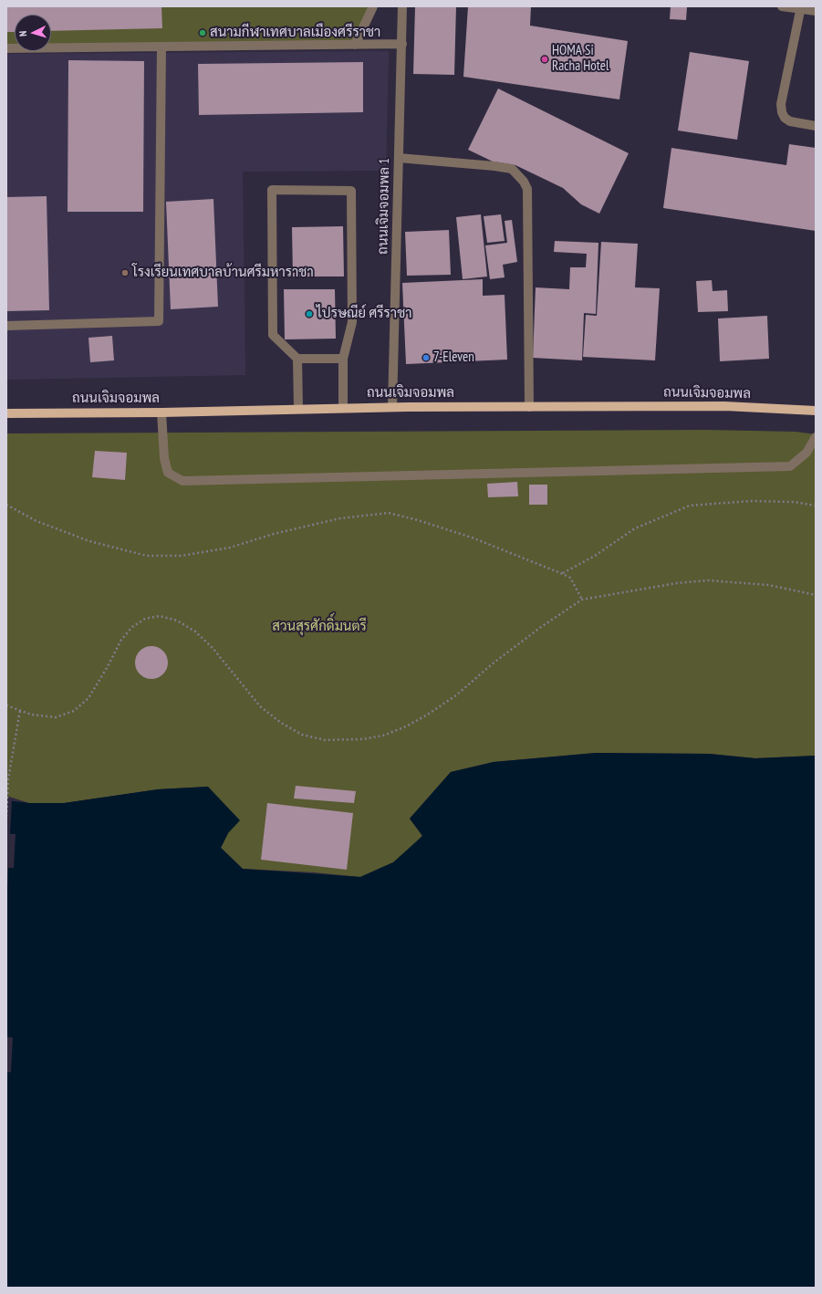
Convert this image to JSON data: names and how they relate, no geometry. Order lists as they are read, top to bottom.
{
  "streets": {
    "main road": ["ถนนเจิมจอมพล"],
    "street": ["ถนนเจิมจอมพล 1"]
  },
  "crossings": [
    ["ถนนเจิมจอมพล 1", "ถนนเจิมจอมพล"]
  ],
  "parks": ["สวนสุรศักดิ์มนตรี"],
  "places": [
    "สนามกีฬาเทศบาลเมืองศรีราชา",
    "HOMA Si Racha Hotel",
    "โรงเรียนเทศบาลบ้านศรีมหาราชา",
    "ไปรษณีย์ ศรีราชา",
    "7-Eleven"
  ],
  "north": "left"
}
